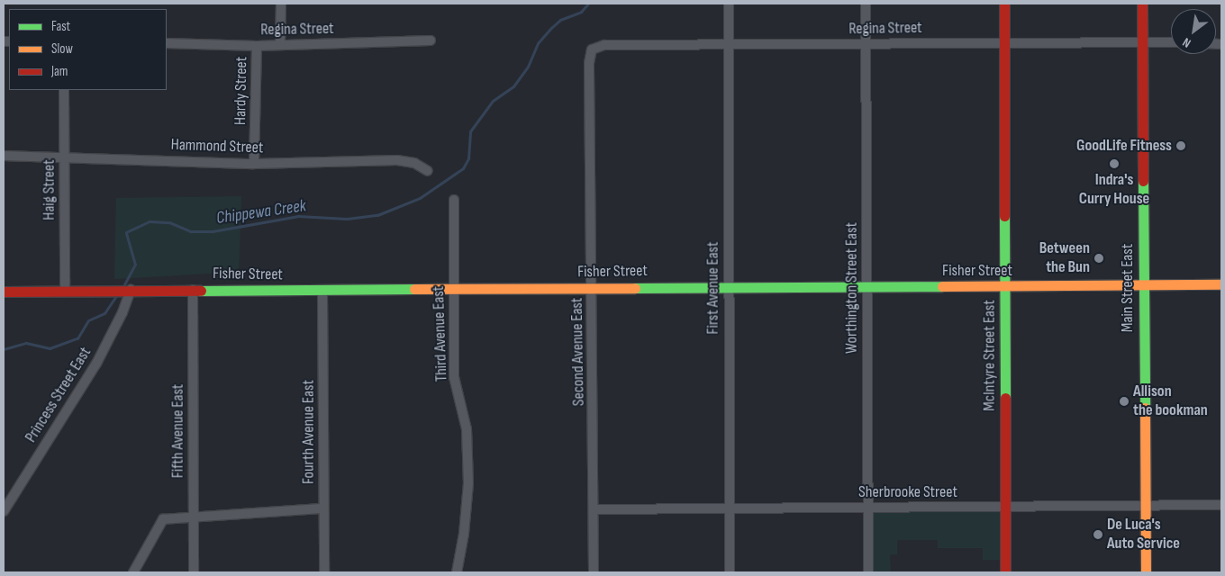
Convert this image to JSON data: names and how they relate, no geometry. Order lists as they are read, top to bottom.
{
  "streets": {
    "main road": ["Fisher Street", "Main Street East", "McIntyre Street East"],
    "street": [
      "Regina Street",
      "Hardy Street",
      "Hammond Street",
      "Haig Street",
      "First Avenue East",
      "Worthington Street East",
      "Third Avenue East",
      "Second Avenue East",
      "Princess Street East",
      "Fifth Avenue East",
      "Fourth Avenue East",
      "Sherbrooke Street"
    ]
  },
  "crossings": [
    ["Regina Street", "Hardy Street"],
    ["Regina Street", "First Avenue East"],
    ["Regina Street", "Worthington Street East"],
    ["Regina Street", "Main Street East"],
    ["Regina Street", "Second Avenue East"],
    ["Regina Street", "McIntyre Street East"],
    ["Hardy Street", "Hammond Street"],
    ["Hammond Street", "Haig Street"],
    ["Haig Street", "Fisher Street"],
    ["Fisher Street", "First Avenue East"],
    ["Fisher Street", "Worthington Street East"],
    ["Fisher Street", "Main Street East"],
    ["Fisher Street", "Third Avenue East"],
    ["Fisher Street", "Second Avenue East"],
    ["Fisher Street", "McIntyre Street East"],
    ["Fisher Street", "Princess Street East"],
    ["Fisher Street", "Fifth Avenue East"],
    ["Fisher Street", "Fourth Avenue East"],
    ["First Avenue East", "Sherbrooke Street"],
    ["Worthington Street East", "Sherbrooke Street"],
    ["Main Street East", "Sherbrooke Street"],
    ["Second Avenue East", "Sherbrooke Street"],
    ["McIntyre Street East", "Sherbrooke Street"]
  ],
  "water": ["Chippewa Creek"],
  "places": [
    "GoodLife Fitness",
    "Indra's Curry House",
    "Between the Bun",
    "Allison the bookman",
    "De Luca's Auto Service"
  ],
  "legend": ["Fast", "Slow", "Jam"],
  "north": "bottom left"
}
